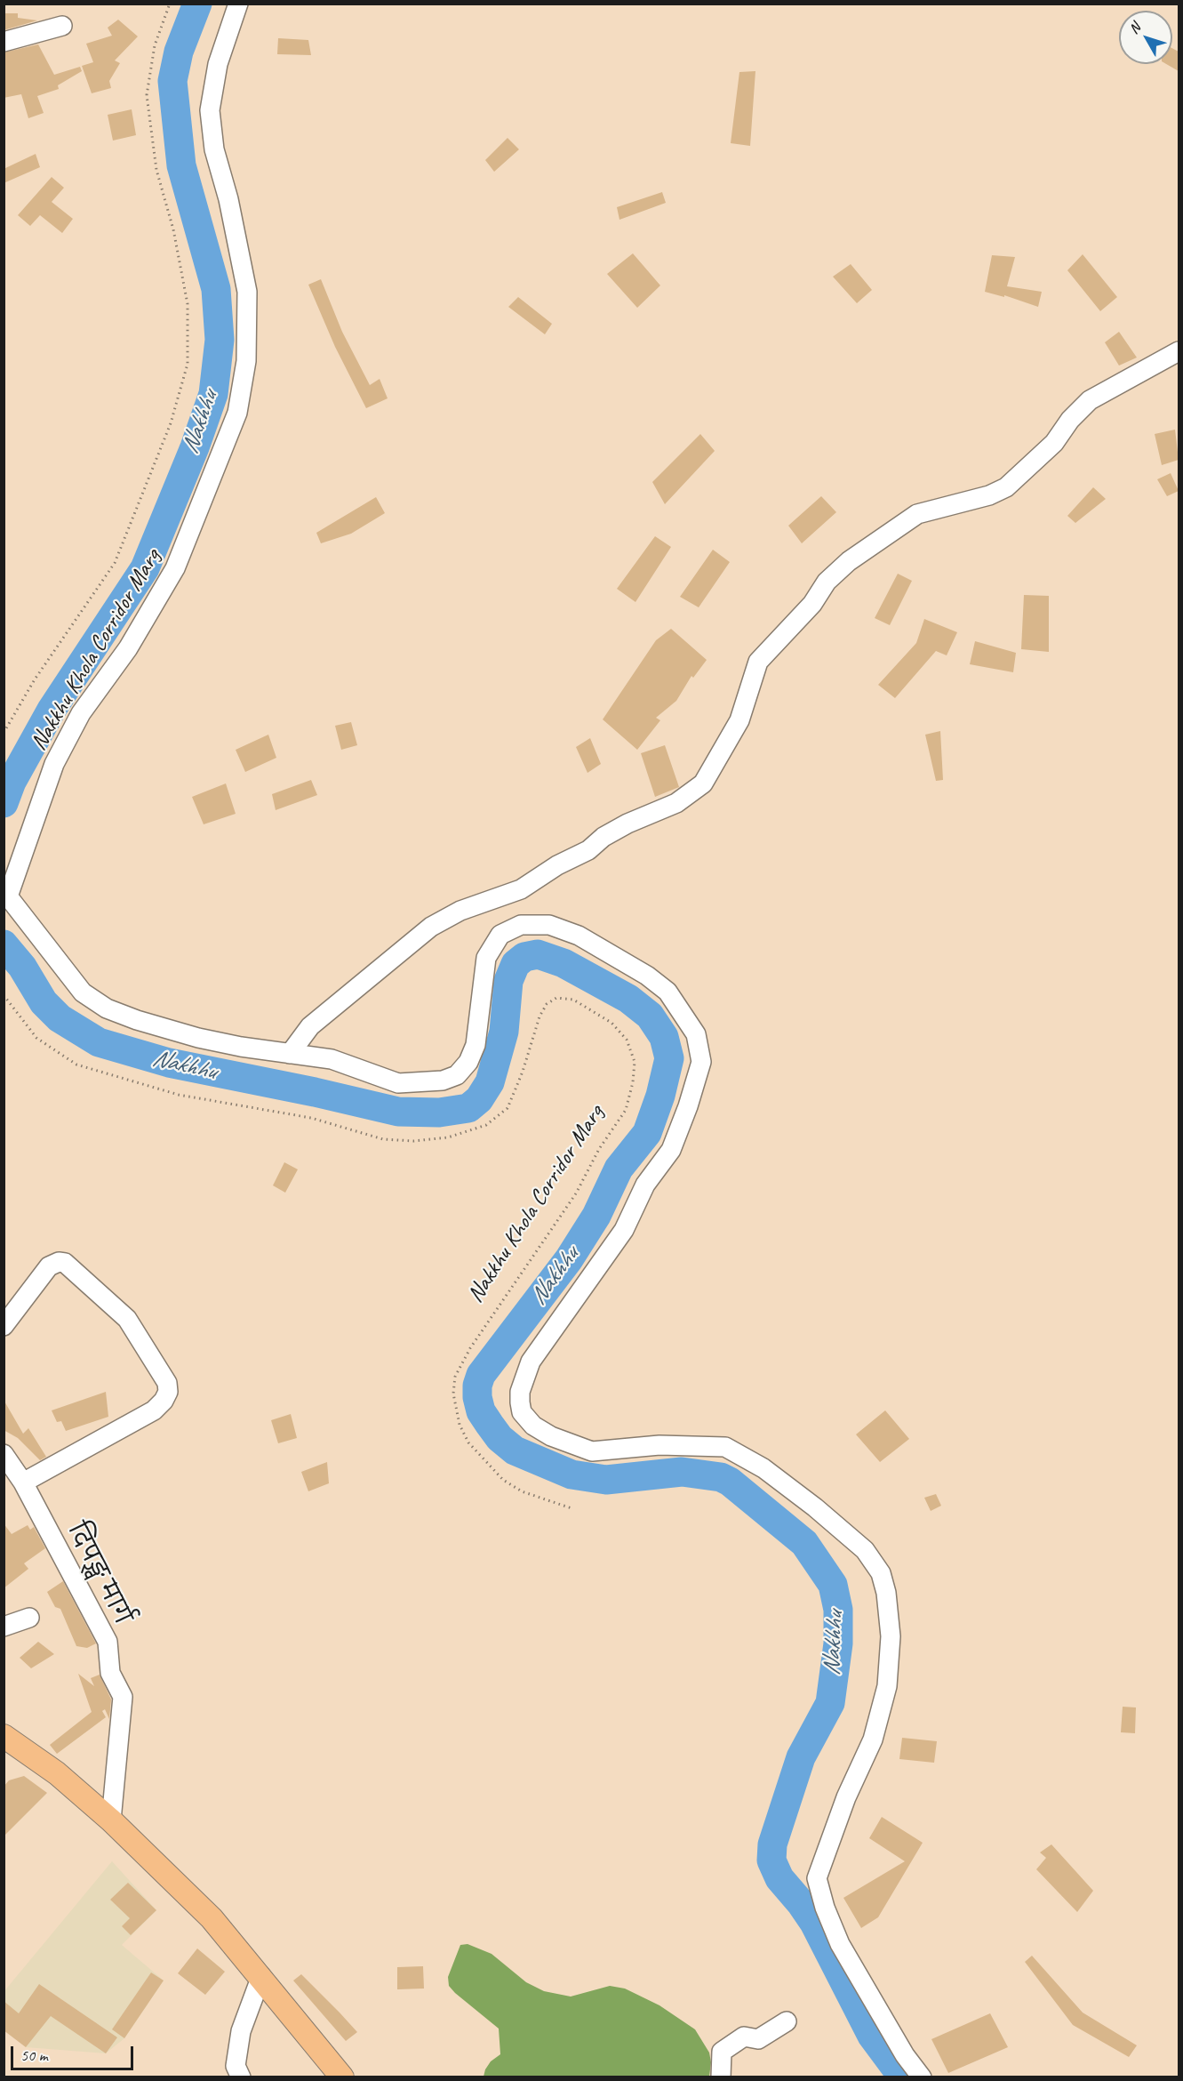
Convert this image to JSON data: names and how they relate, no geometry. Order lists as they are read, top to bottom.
{
  "streets": {
    "street": ["Nakkhu Khola Corridor Marg", "दिपङ्ख मार्ग"]
  },
  "water": ["Nakhhu"],
  "scale_bar": "50 m",
  "north": "top left"
}
